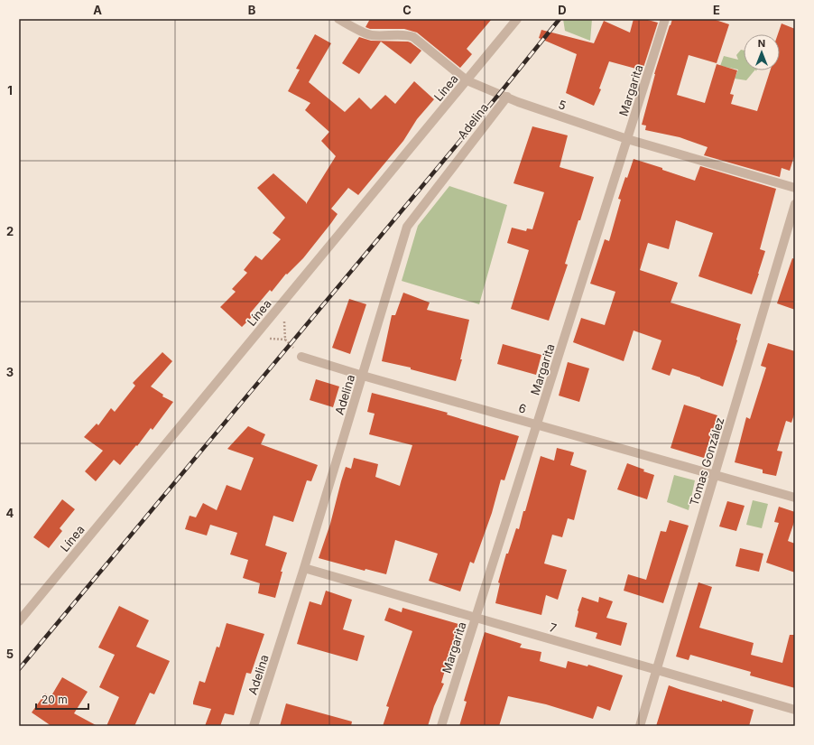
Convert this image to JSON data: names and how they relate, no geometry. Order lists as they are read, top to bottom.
{
  "streets": {
    "street": [
      "Línea",
      "Margarita",
      "5",
      "Adelina",
      "6",
      "Tomas González",
      "7"
    ]
  },
  "crossings": [
    ["Línea", "5"],
    ["Margarita", "5"],
    ["Margarita", "6"],
    ["Margarita", "7"],
    ["5", "Adelina"],
    ["Adelina", "6"],
    ["Adelina", "7"],
    ["6", "Tomas González"],
    ["Tomas González", "7"]
  ],
  "scale_bar": "20 m",
  "north": "top",
  "grid": {
    "columns": [
      "A",
      "B",
      "C",
      "D",
      "E"
    ],
    "rows": [
      "1",
      "2",
      "3",
      "4",
      "5"
    ]
  }
}
